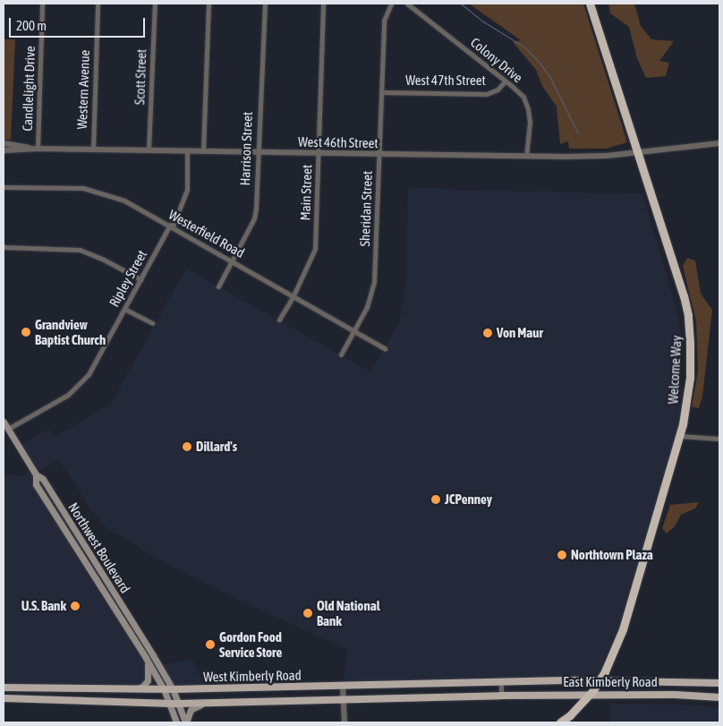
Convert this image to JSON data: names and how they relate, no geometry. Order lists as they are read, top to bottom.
{
  "streets": {
    "highway": ["Welcome Way"],
    "main road": ["Northwest Boulevard", "West Kimberly Road", "East Kimberly Road"],
    "street": [
      "Colony Drive",
      "Scott Street",
      "West 47th Street",
      "Candlelight Drive",
      "Western Avenue",
      "West 46th Street",
      "Harrison Street",
      "Main Street",
      "Sheridan Street",
      "Westerfield Road",
      "Ripley Street"
    ]
  },
  "crossings": [
    ["Colony Drive", "West 47th Street"],
    ["Colony Drive", "West 46th Street"],
    ["Scott Street", "West 46th Street"],
    ["West 47th Street", "Sheridan Street"],
    ["Candlelight Drive", "West 46th Street"],
    ["Western Avenue", "West 46th Street"],
    ["West 46th Street", "Harrison Street"],
    ["West 46th Street", "Main Street"],
    ["West 46th Street", "Sheridan Street"],
    ["West 46th Street", "Ripley Street"],
    ["West 46th Street", "Welcome Way"],
    ["Harrison Street", "Westerfield Road"],
    ["Main Street", "Westerfield Road"],
    ["Sheridan Street", "Westerfield Road"],
    ["Westerfield Road", "Ripley Street"],
    ["Ripley Street", "Northwest Boulevard"],
    ["Welcome Way", "East Kimberly Road"],
    ["Northwest Boulevard", "West Kimberly Road"],
    ["West Kimberly Road", "East Kimberly Road"]
  ],
  "places": [
    "Grandview Baptist Church",
    "Von Maur",
    "Dillard's",
    "JCPenney",
    "Northtown Plaza",
    "U.S. Bank",
    "Old National Bank",
    "Gordon Food Service Store"
  ],
  "scale_bar": "200 m"
}
